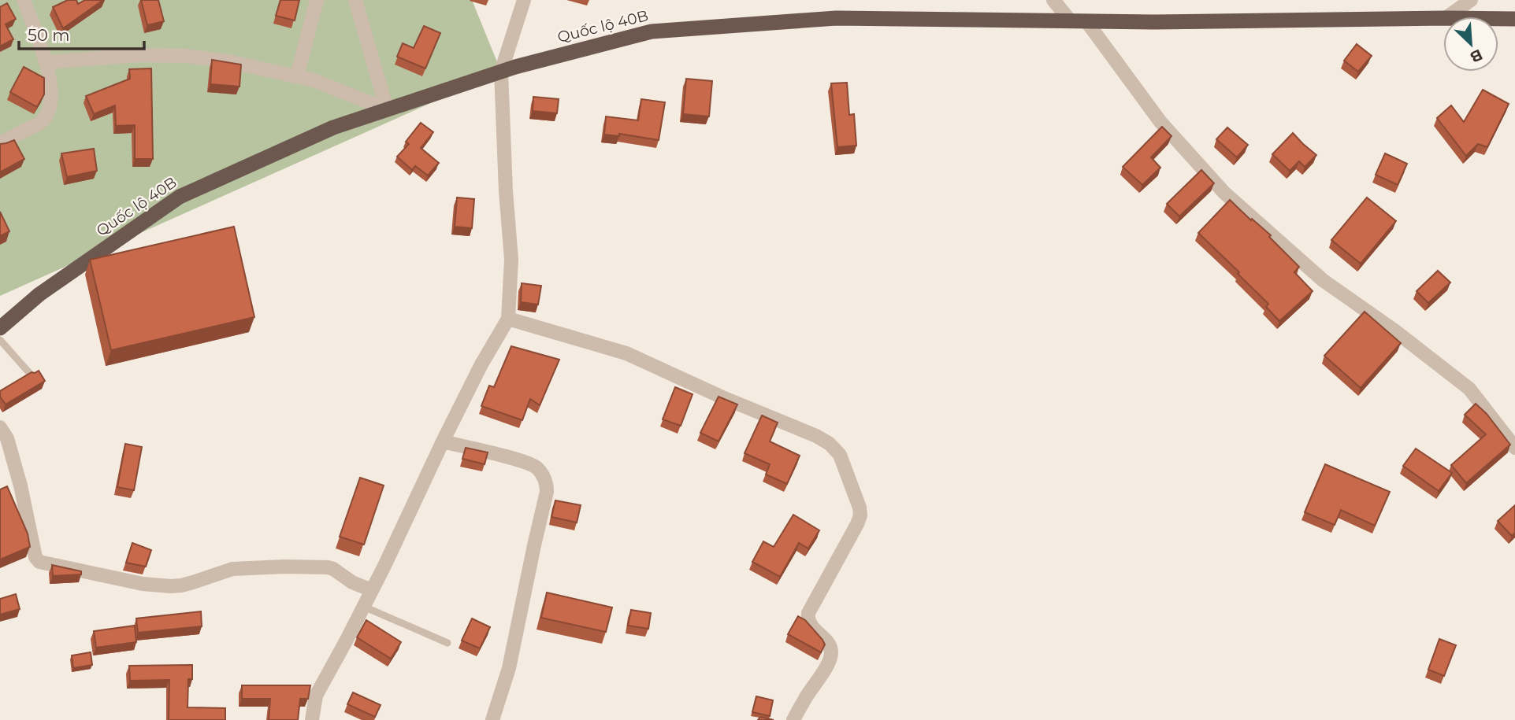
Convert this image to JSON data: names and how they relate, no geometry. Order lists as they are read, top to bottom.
{
  "streets": {
    "highway": ["Quốc lộ 40B"]
  },
  "scale_bar": "50 m",
  "north": "bottom right"
}
